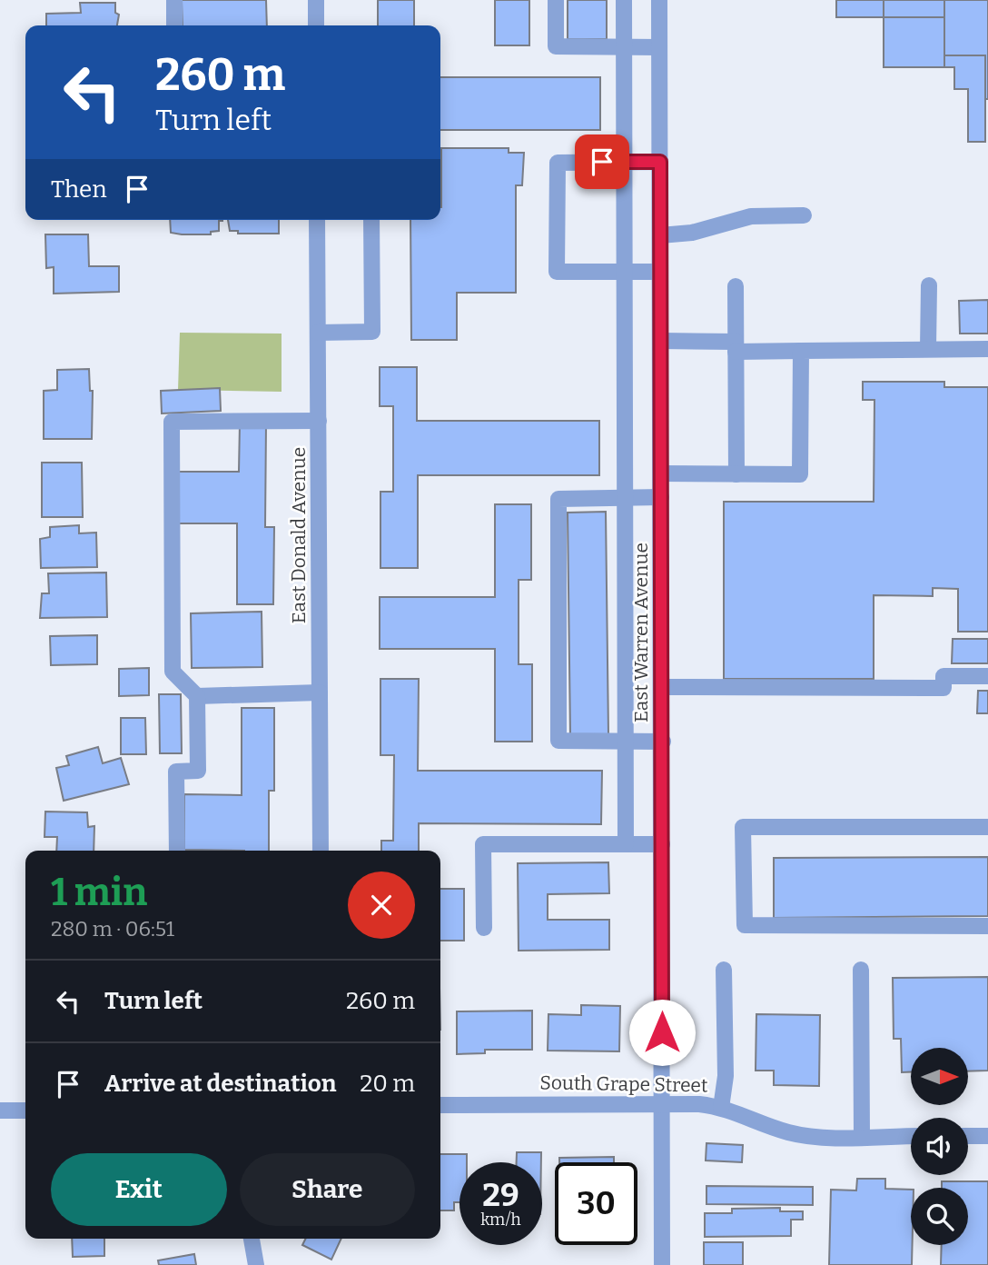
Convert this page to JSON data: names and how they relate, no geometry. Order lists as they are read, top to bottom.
{
  "streets": {
    "street": ["East Donald Avenue", "East Warren Avenue", "South Grape Street"]
  },
  "crossings": [
    ["East Warren Avenue", "South Grape Street"]
  ],
  "north": "right",
  "page": {
    "turn": ["260 m", "Turn left"],
    "then": "Then",
    "heading": ["1 min", "280 m · 06:51"],
    "list": [
      {
        "name": "Turn left",
        "value": "260 m"
      },
      {
        "name": "Arrive at destination",
        "value": "20 m"
      }
    ],
    "buttons": ["Exit", "Share"],
    "speed": "29 km/h",
    "limit": "30"
  }
}
